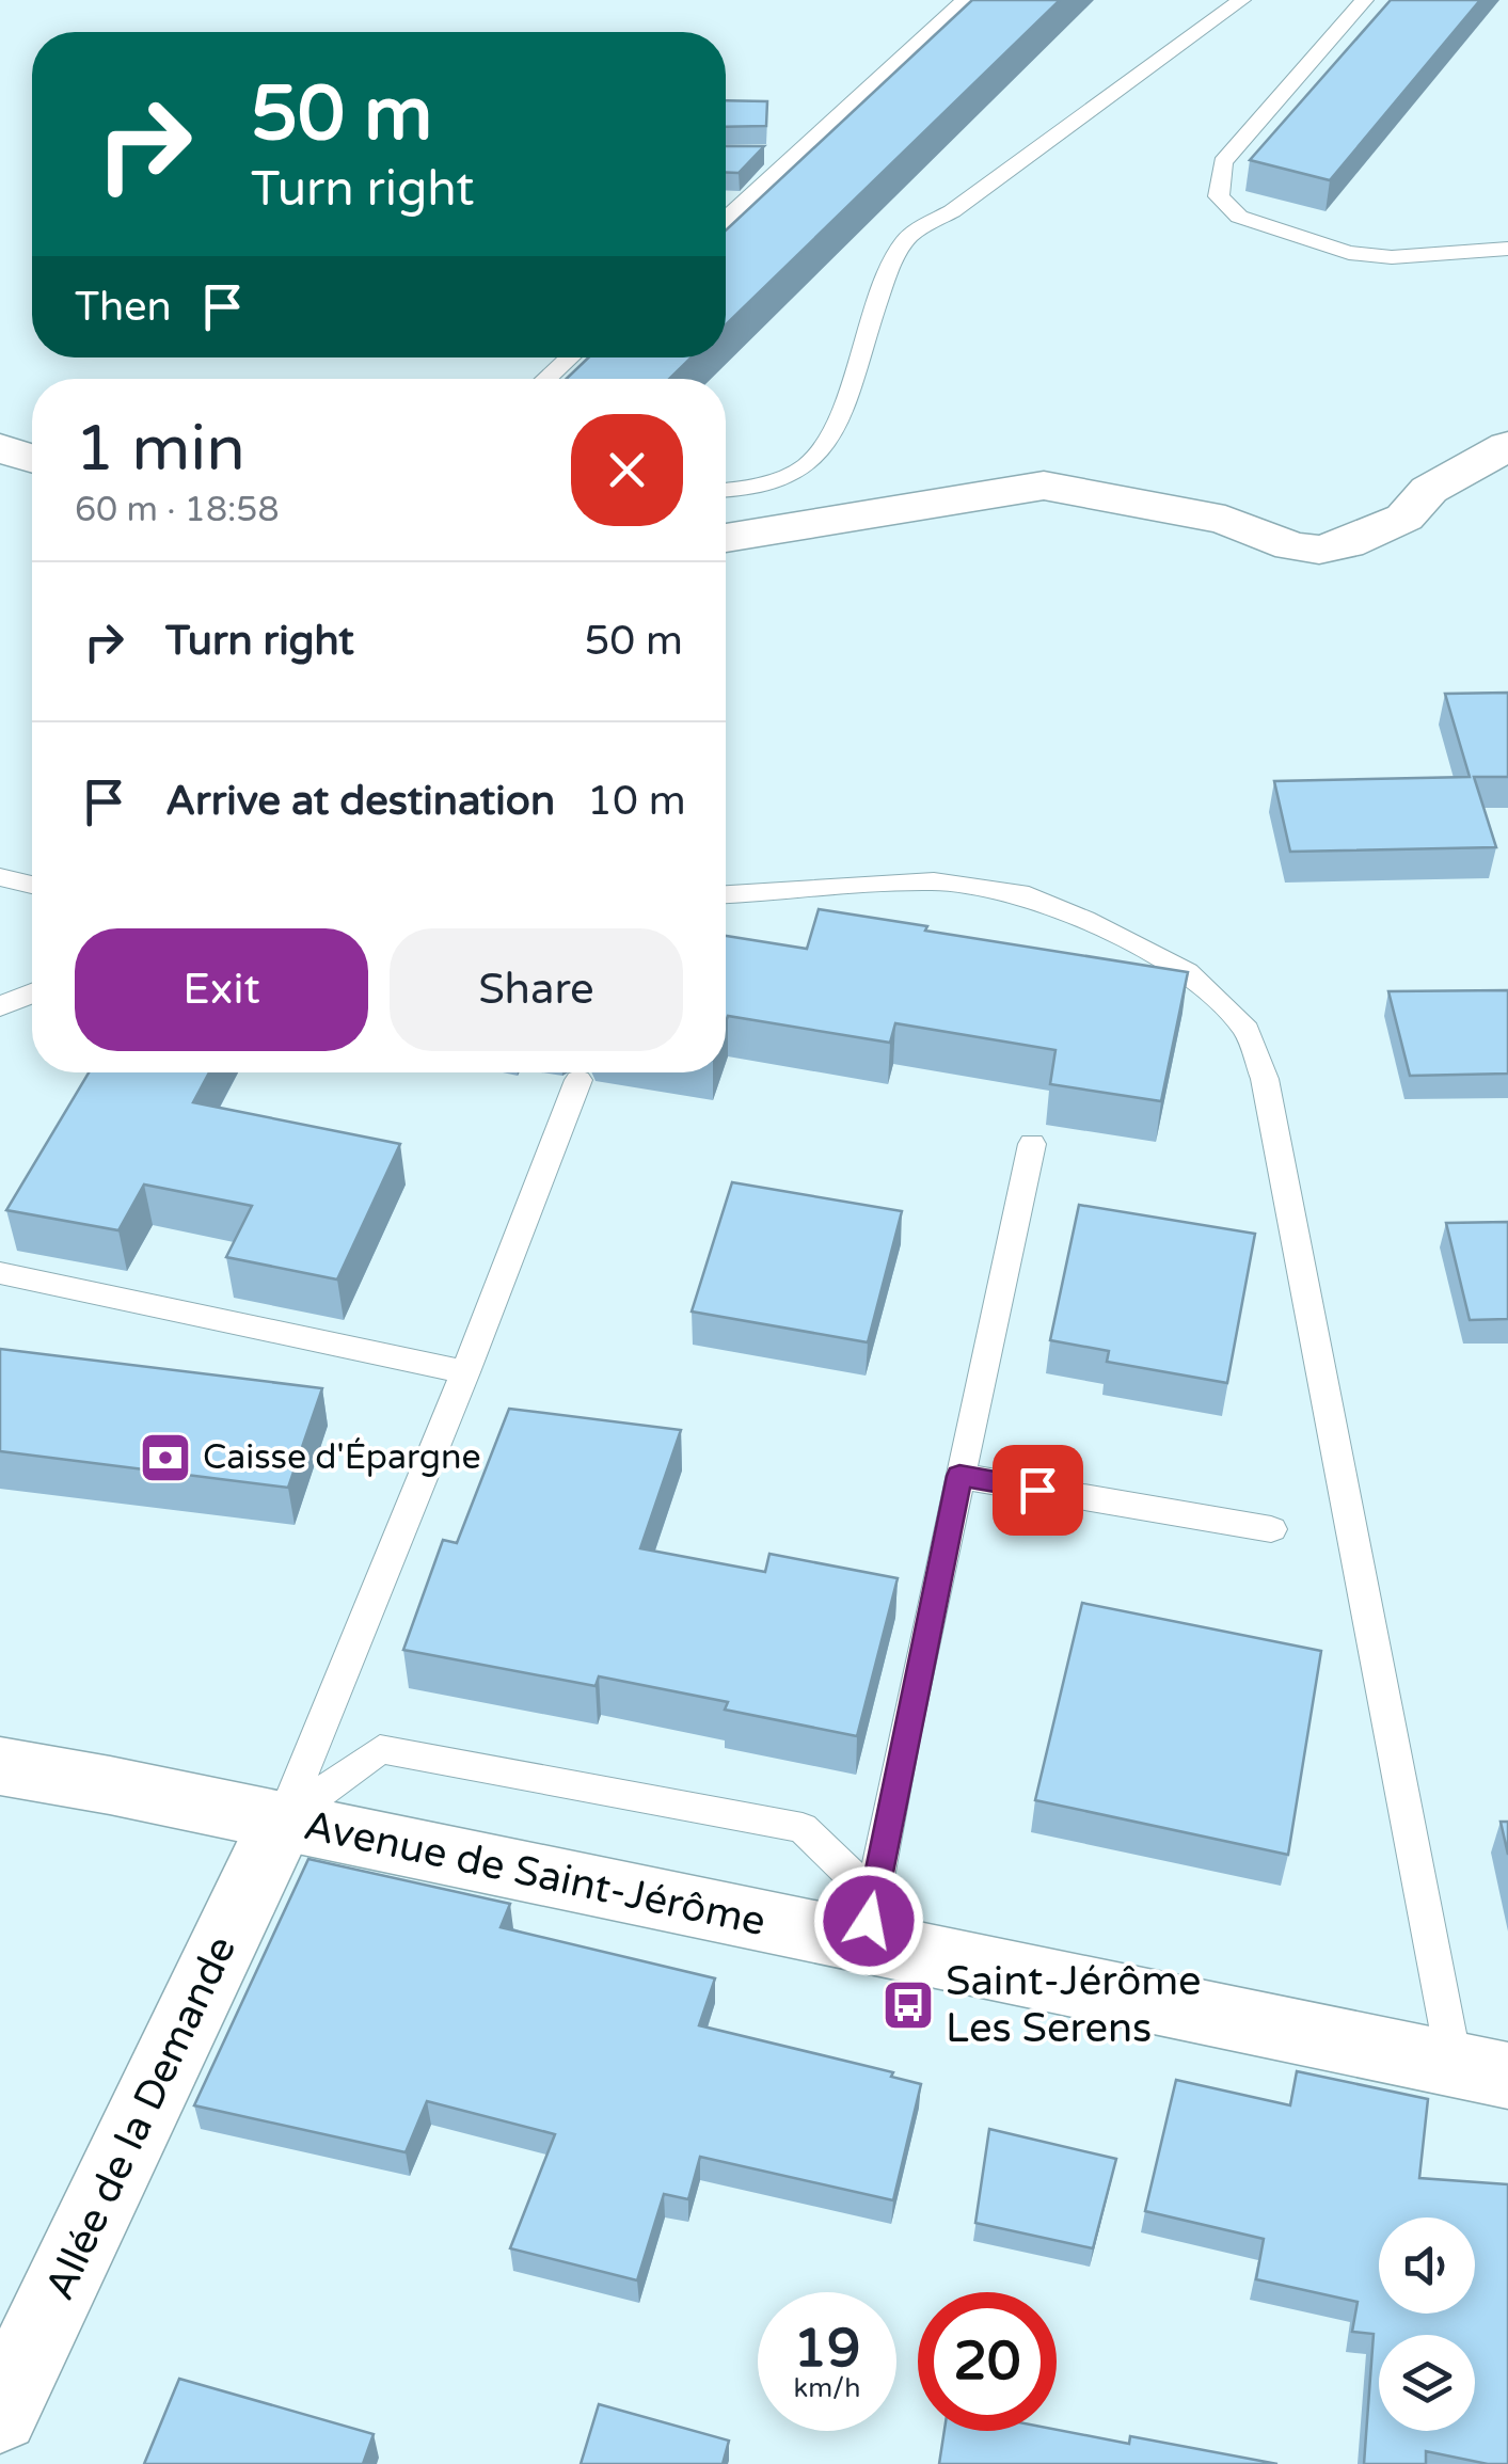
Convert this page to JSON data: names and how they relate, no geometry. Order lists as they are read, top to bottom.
{
  "streets": {
    "street": ["Avenue de Saint-Jérôme", "Allée de la Demande"]
  },
  "crossings": [
    ["Avenue de Saint-Jérôme", "Allée de la Demande"]
  ],
  "places": {
    "bank": ["Caisse d'Épargne"],
    "bus stop": ["Saint-Jérôme Les Serens"]
  },
  "page": {
    "turn": ["50 m", "Turn right"],
    "then": "Then",
    "heading": ["1 min", "60 m · 18:58"],
    "list": [
      {
        "name": "Turn right",
        "value": "50 m"
      },
      {
        "name": "Arrive at destination",
        "value": "10 m"
      }
    ],
    "buttons": ["Exit", "Share"],
    "speed": "19 km/h",
    "limit": "20"
  }
}
